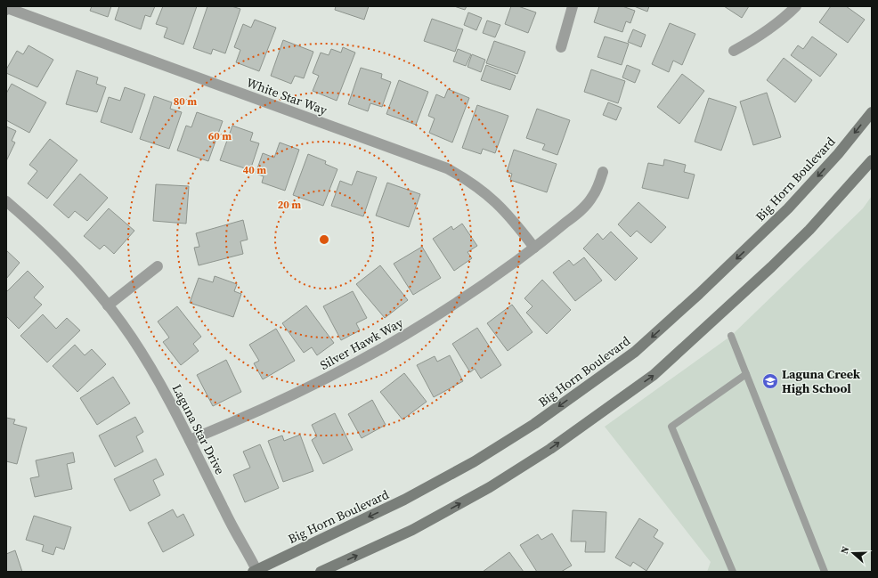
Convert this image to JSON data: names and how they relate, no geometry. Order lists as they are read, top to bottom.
{
  "streets": {
    "main road": ["Big Horn Boulevard"],
    "street": ["White Star Way", "Silver Hawk Way", "Laguna Star Drive"]
  },
  "crossings": [
    ["White Star Way", "Silver Hawk Way"],
    ["Big Horn Boulevard", "Laguna Star Drive"],
    ["Silver Hawk Way", "Laguna Star Drive"]
  ],
  "places": {
    "school or university": ["Laguna Creek High School"]
  },
  "north": "left",
  "rings": [
    "80 m",
    "60 m",
    "40 m",
    "20 m"
  ]
}
